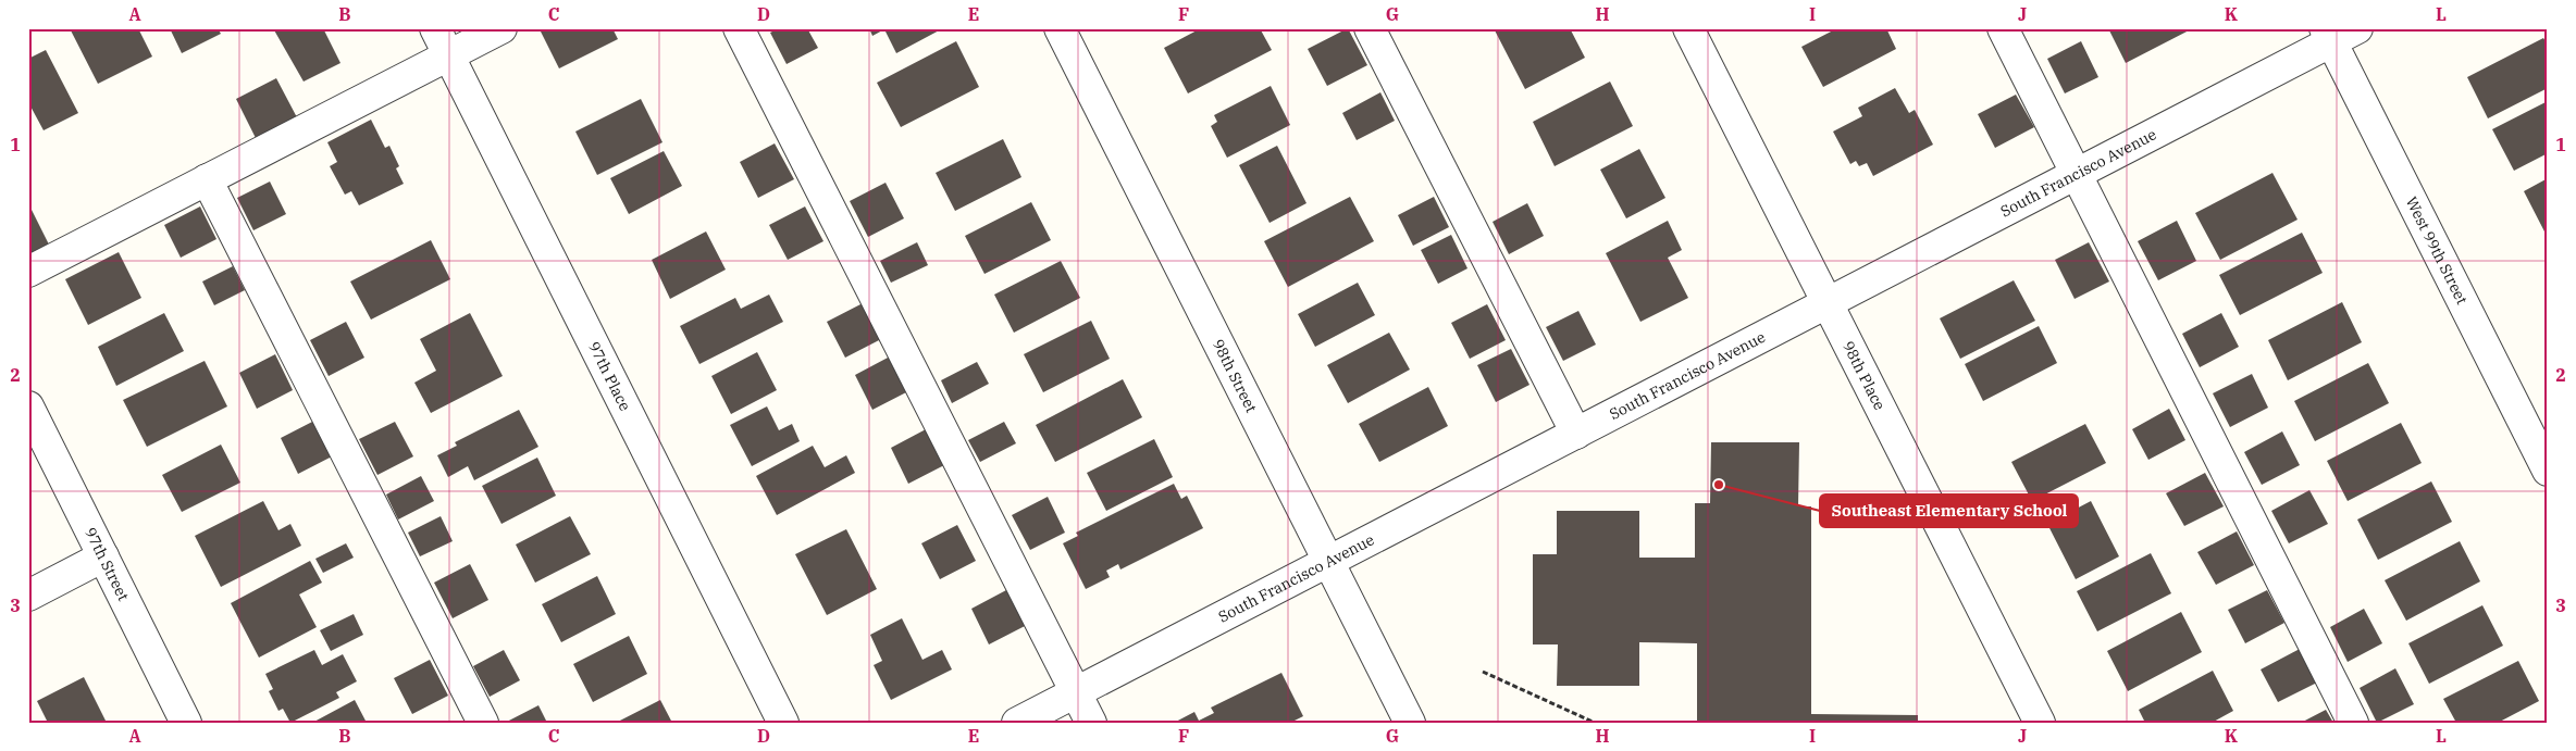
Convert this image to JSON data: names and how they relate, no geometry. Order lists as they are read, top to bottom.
{
  "streets": {
    "street": [
      "South Francisco Avenue",
      "West 99th Street",
      "97th Place",
      "98th Street",
      "98th Place",
      "97th Street"
    ]
  },
  "crossings": [
    ["South Francisco Avenue", "West 99th Street"],
    ["South Francisco Avenue", "98th Street"],
    ["South Francisco Avenue", "98th Place"]
  ],
  "places": ["Southeast Elementary School"],
  "grid": {
    "columns": [
      "A",
      "B",
      "C",
      "D",
      "E",
      "F",
      "G",
      "H",
      "I",
      "J",
      "K",
      "L"
    ],
    "rows": ["1", "2", "3"]
  }
}
